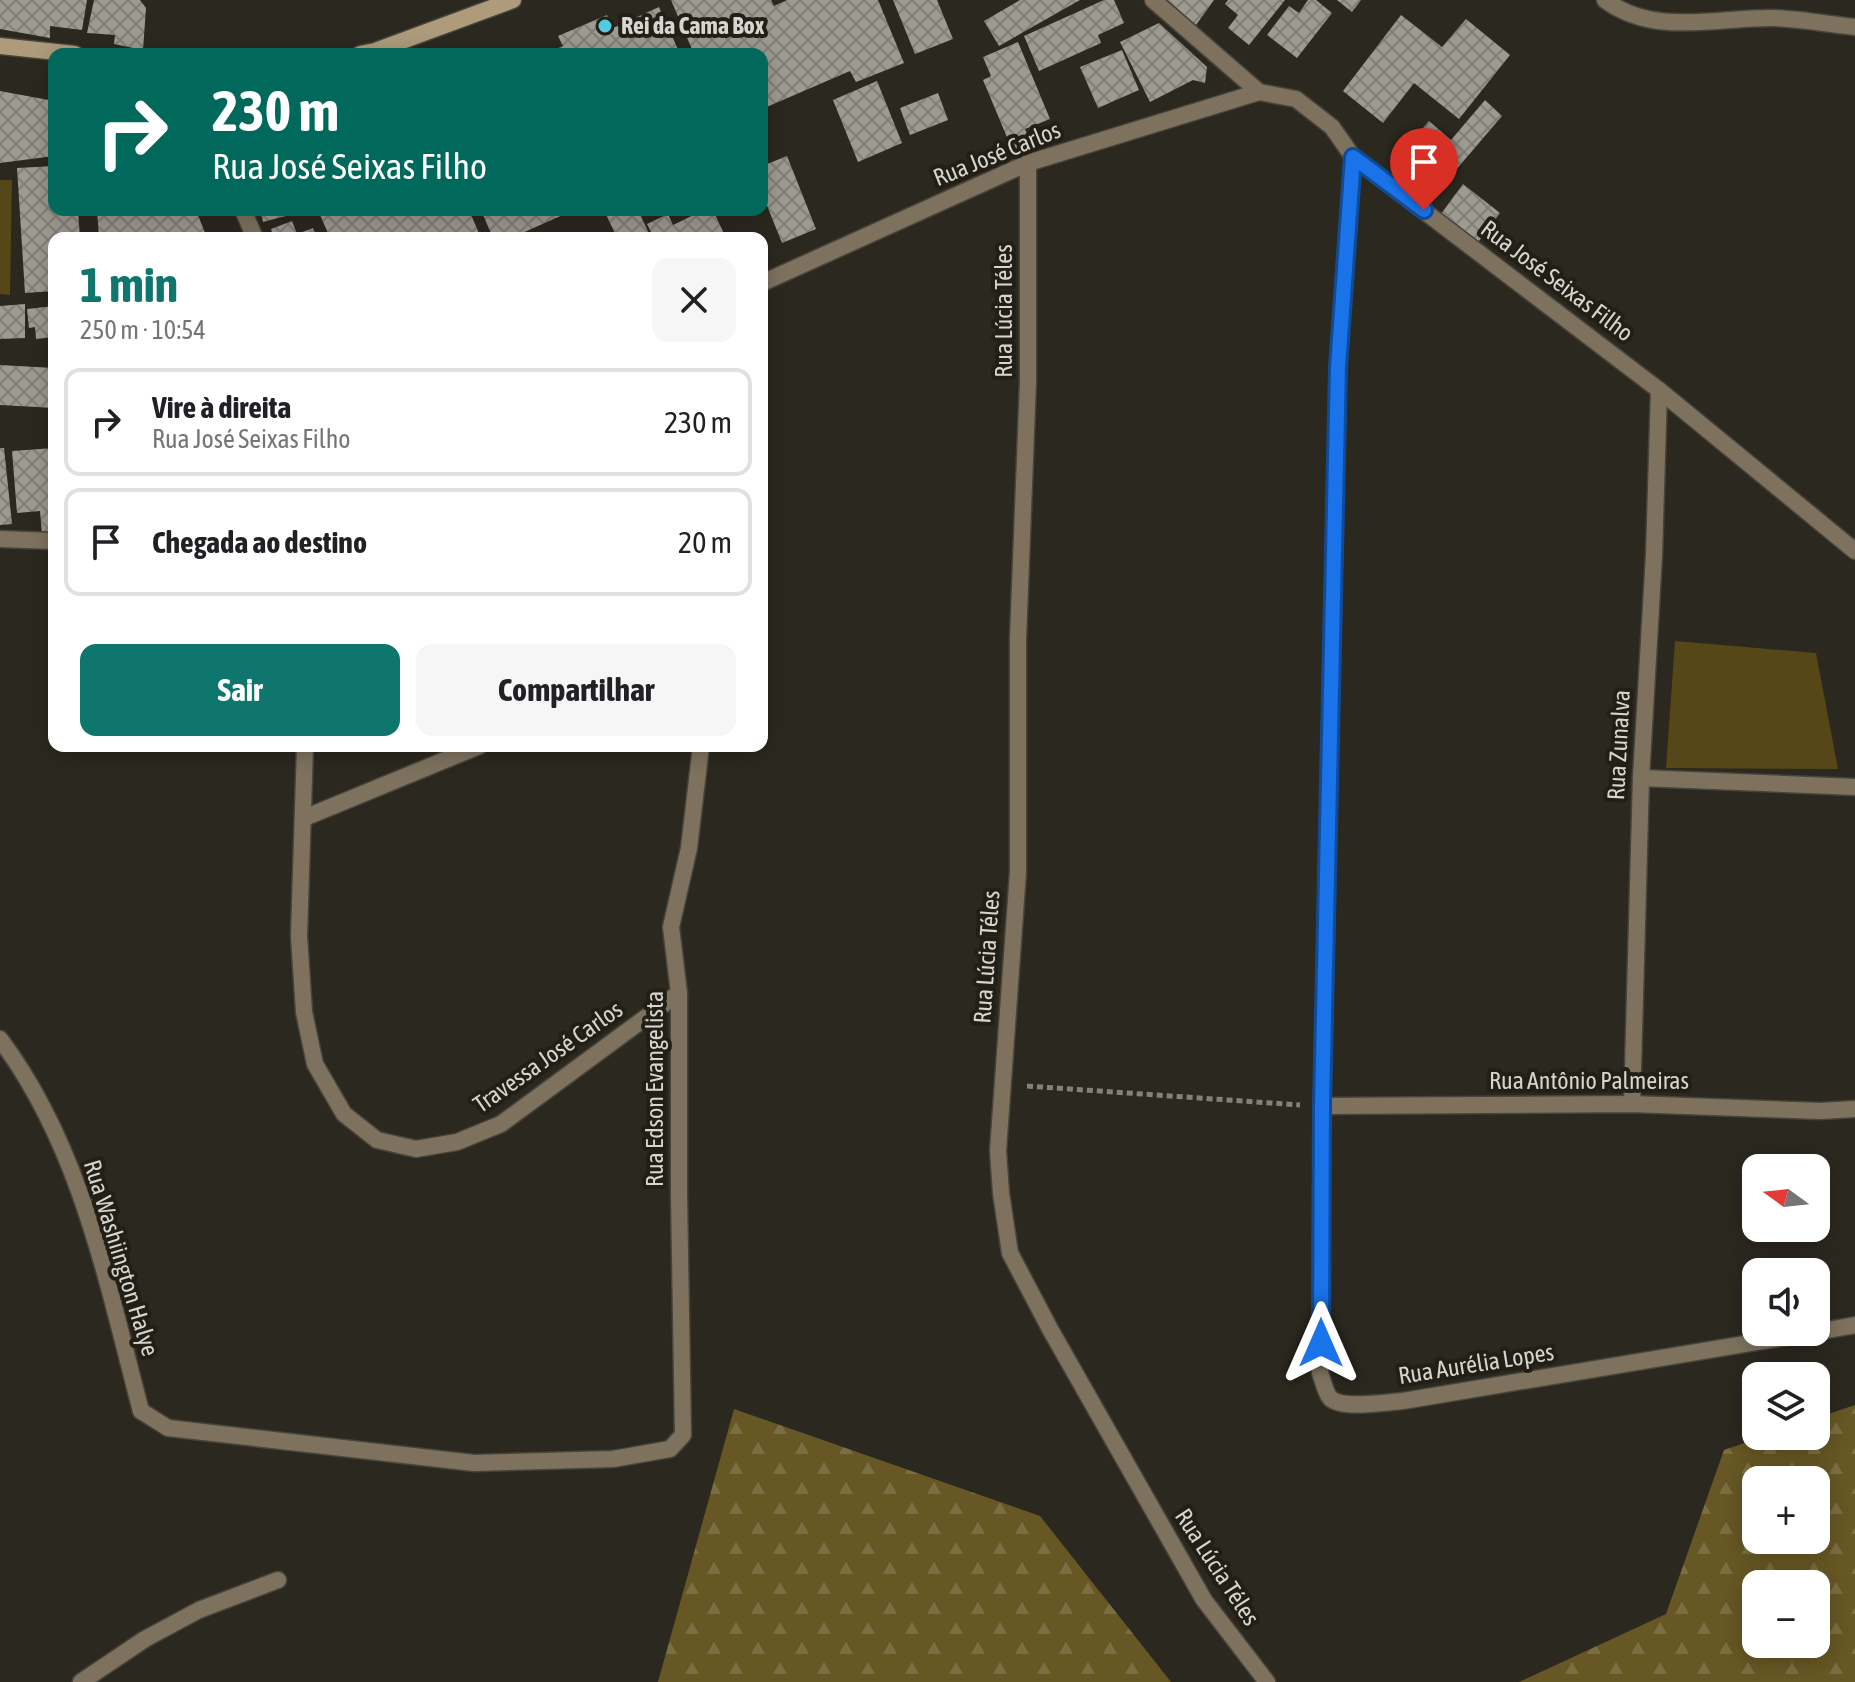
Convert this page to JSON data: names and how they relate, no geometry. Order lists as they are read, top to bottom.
{
  "streets": {
    "street": [
      "Rua José Carlos",
      "Rua José Seixas Filho",
      "Rua Lúcia Téles",
      "Rua Zunalva",
      "Travessa José Carlos",
      "Rua Antônio Palmeiras",
      "Rua Edson Evangelista",
      "Rua Washiington Halye",
      "Rua Aurélia Lopes"
    ]
  },
  "crossings": [
    ["Rua José Carlos", "Rua José Seixas Filho"],
    ["Rua José Carlos", "Rua Lúcia Téles"],
    ["Rua José Seixas Filho", "Rua Zunalva"],
    ["Rua José Seixas Filho", "Rua Aurélia Lopes"],
    ["Rua Zunalva", "Rua Antônio Palmeiras"],
    ["Travessa José Carlos", "Rua Edson Evangelista"],
    ["Rua Antônio Palmeiras", "Rua Aurélia Lopes"],
    ["Rua Edson Evangelista", "Rua Washiington Halye"]
  ],
  "places": ["Rei da Cama Box"],
  "north": "left",
  "page": {
    "turn": ["230 m", "Rua José Seixas Filho"],
    "heading": ["1 min", "250 m · 10:54"],
    "list": [
      {
        "name": "Vire à direita",
        "note": "Rua José Seixas Filho",
        "value": "230 m"
      },
      {
        "name": "Chegada ao destino",
        "value": "20 m"
      }
    ],
    "buttons": ["Sair", "Compartilhar"],
    "map_buttons": ["+", "−"]
  }
}
